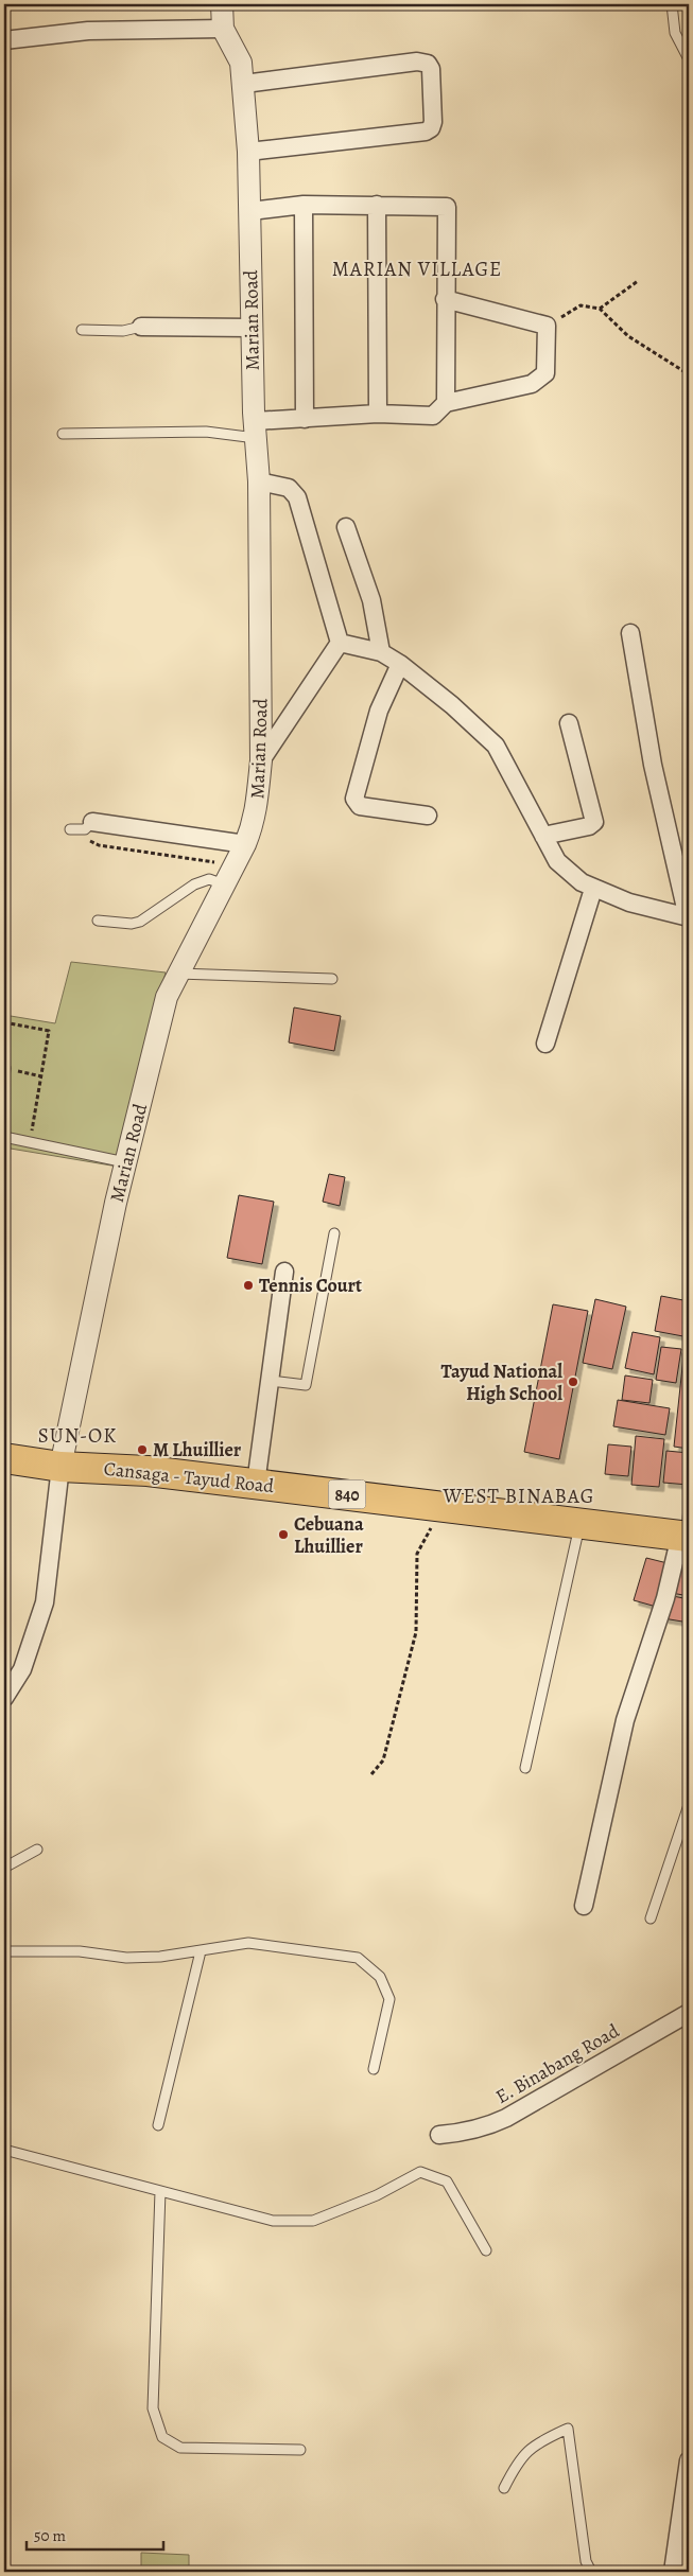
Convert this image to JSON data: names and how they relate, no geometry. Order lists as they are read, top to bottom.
{
  "streets": {
    "highway": ["Cansaga - Tayud Road", "840"],
    "street": ["Marian Road", "E. Binabang Road"]
  },
  "crossings": [
    ["Marian Road", "Cansaga - Tayud Road"]
  ],
  "districts": ["MARIAN VILLAGE", "SUN-OK", "WEST BINABAG"],
  "places": [
    "Tennis Court",
    "Tayud National High School",
    "M Lhuillier",
    "Cebuana Lhuillier"
  ],
  "scale_bar": "50 m"
}
